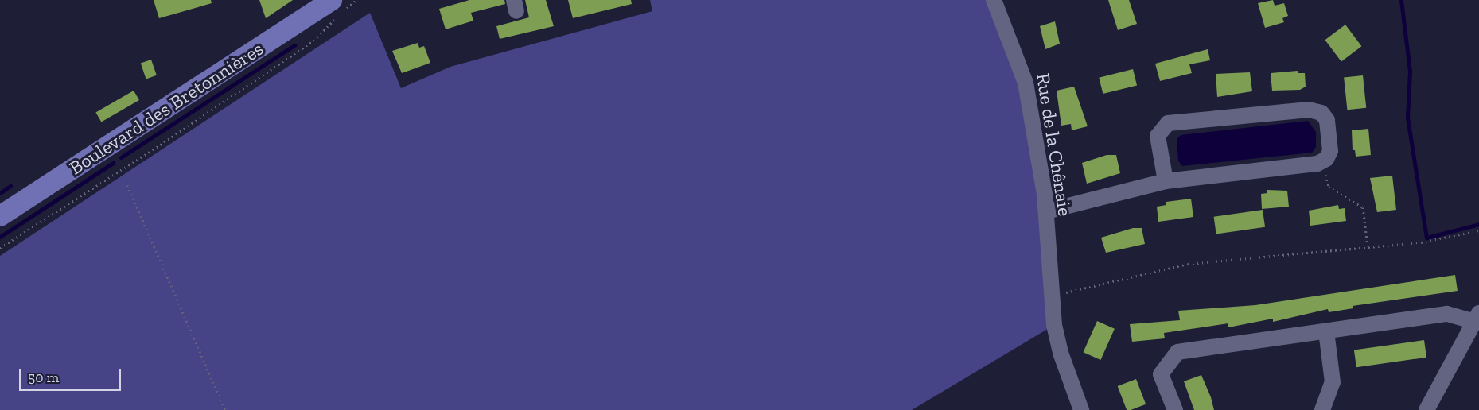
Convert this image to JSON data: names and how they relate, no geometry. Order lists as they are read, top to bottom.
{
  "streets": {
    "main road": ["Boulevard des Bretonnières"],
    "street": ["Rue de la Chênaie"]
  },
  "scale_bar": "50 m"
}
